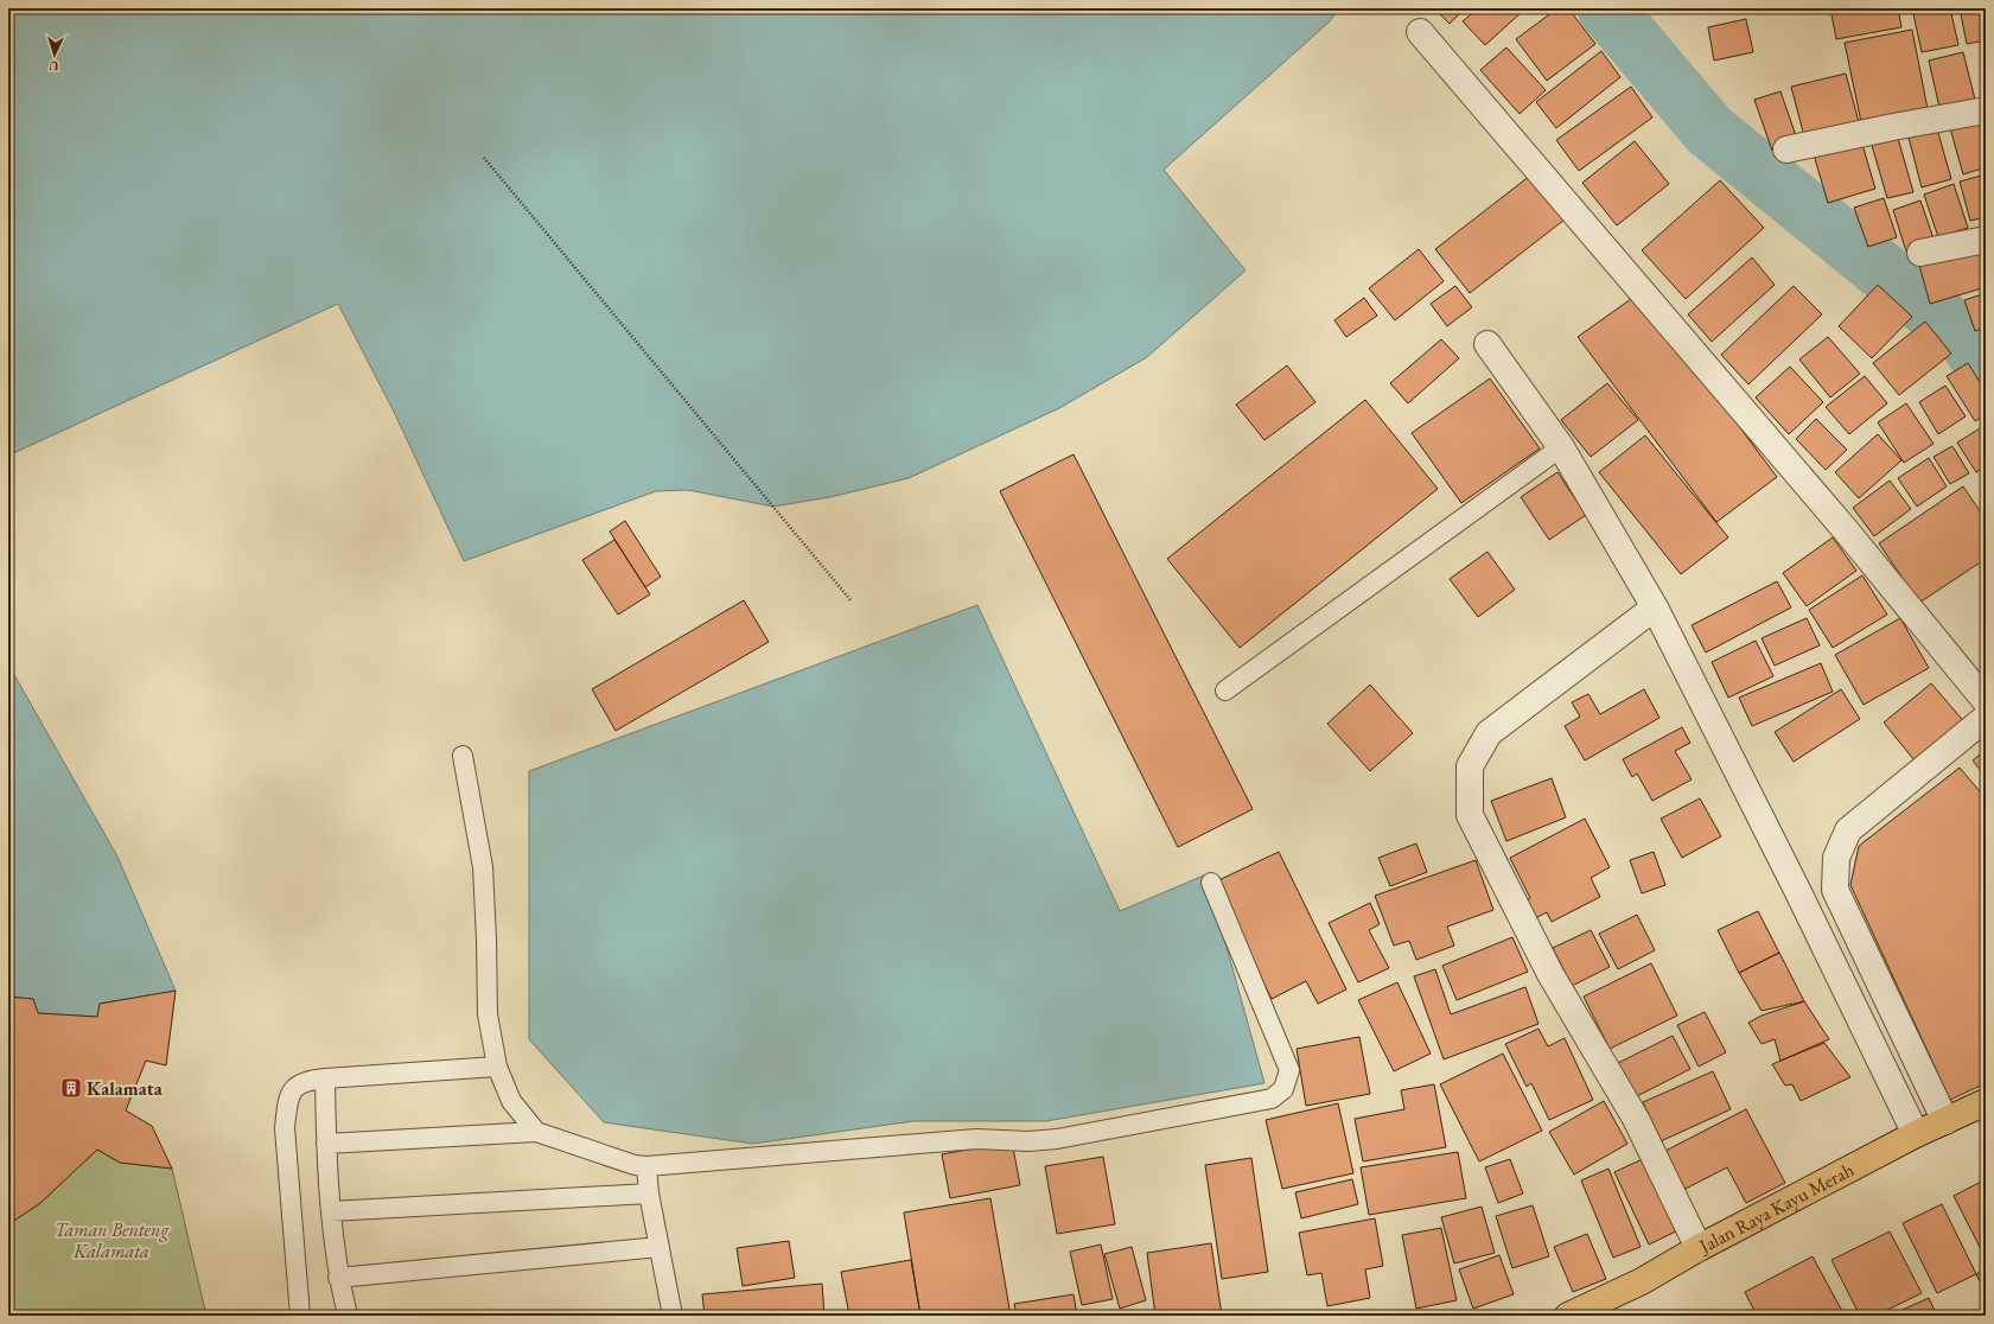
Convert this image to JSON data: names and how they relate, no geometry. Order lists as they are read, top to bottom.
{
  "streets": {
    "highway": ["Jalan Raya Kayu Merah"]
  },
  "parks": ["Taman Benteng Kalamata"],
  "places": {
    "building": ["Kalamata"]
  },
  "north": "bottom"
}
